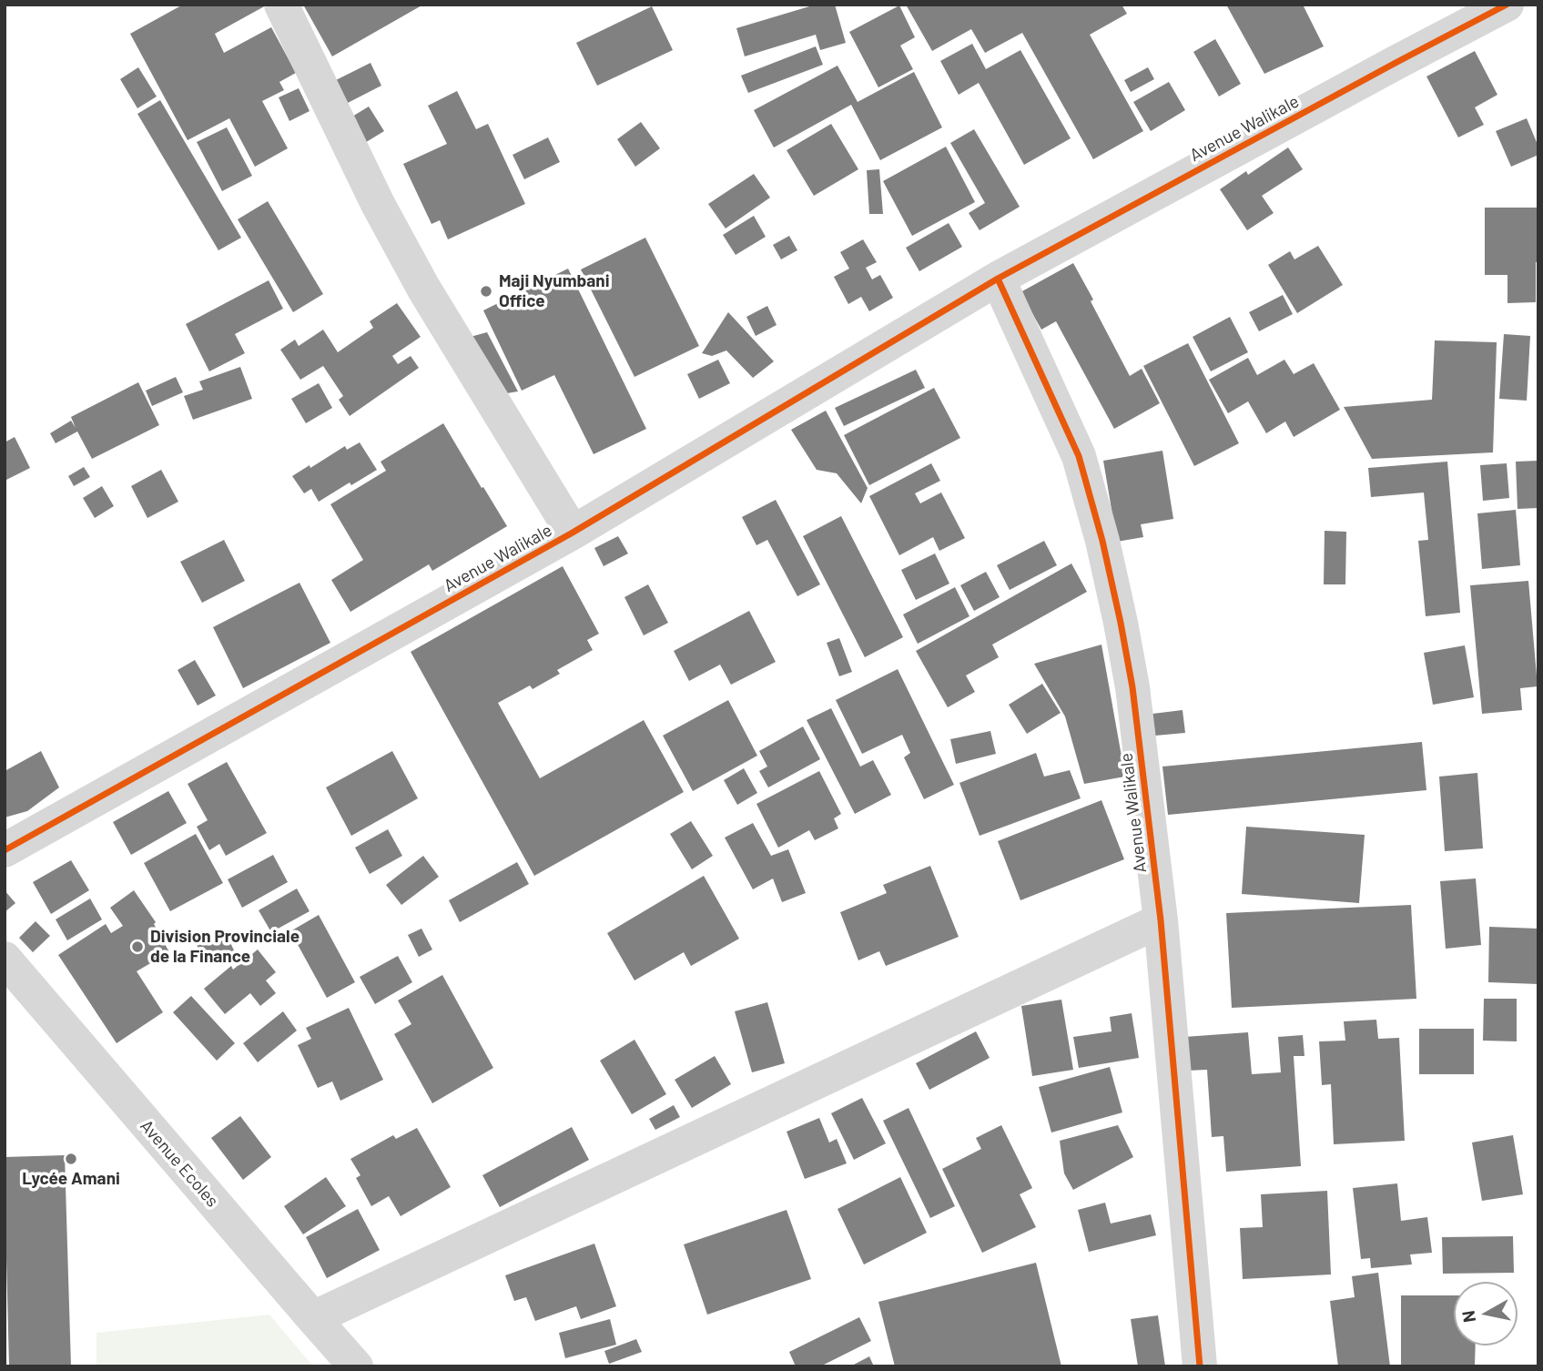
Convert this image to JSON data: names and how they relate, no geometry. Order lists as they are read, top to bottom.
{
  "streets": {
    "street": ["Avenue Walikale", "Avenue Ecoles"]
  },
  "places": ["Maji Nyumbani Office", "Division Provinciale de la Finance", "Lycée Amani"],
  "north": "left"
}
